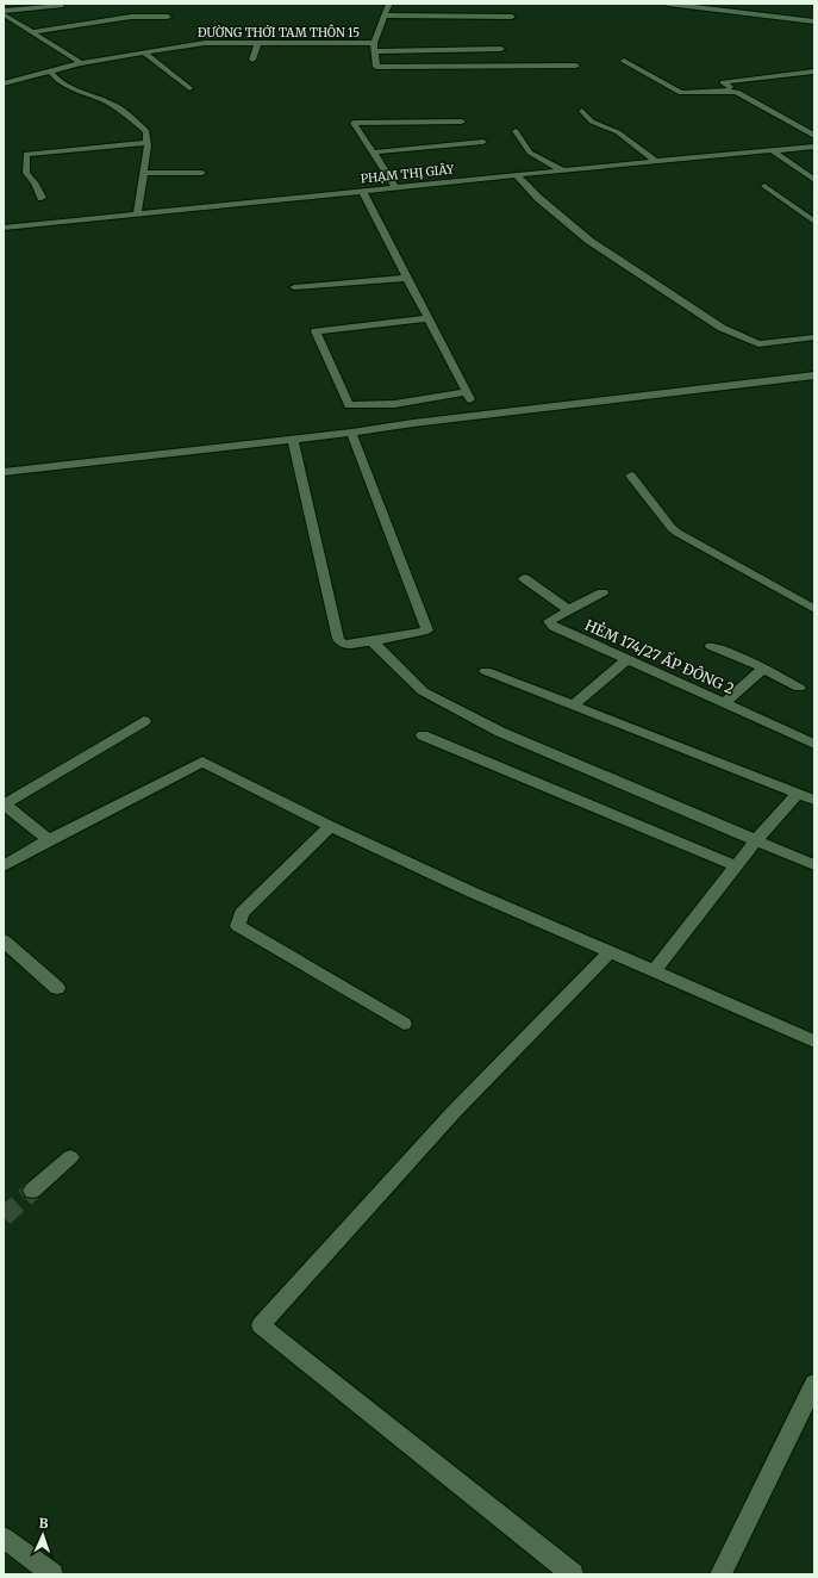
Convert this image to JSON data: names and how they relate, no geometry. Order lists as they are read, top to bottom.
{
  "streets": {
    "street": ["ĐƯỜNG THỚI TAM THÔN 15", "PHẠM THỊ GIÂY", "HẺM 174/27 ẤP ĐÔNG 2"]
  },
  "north": "top"
}
